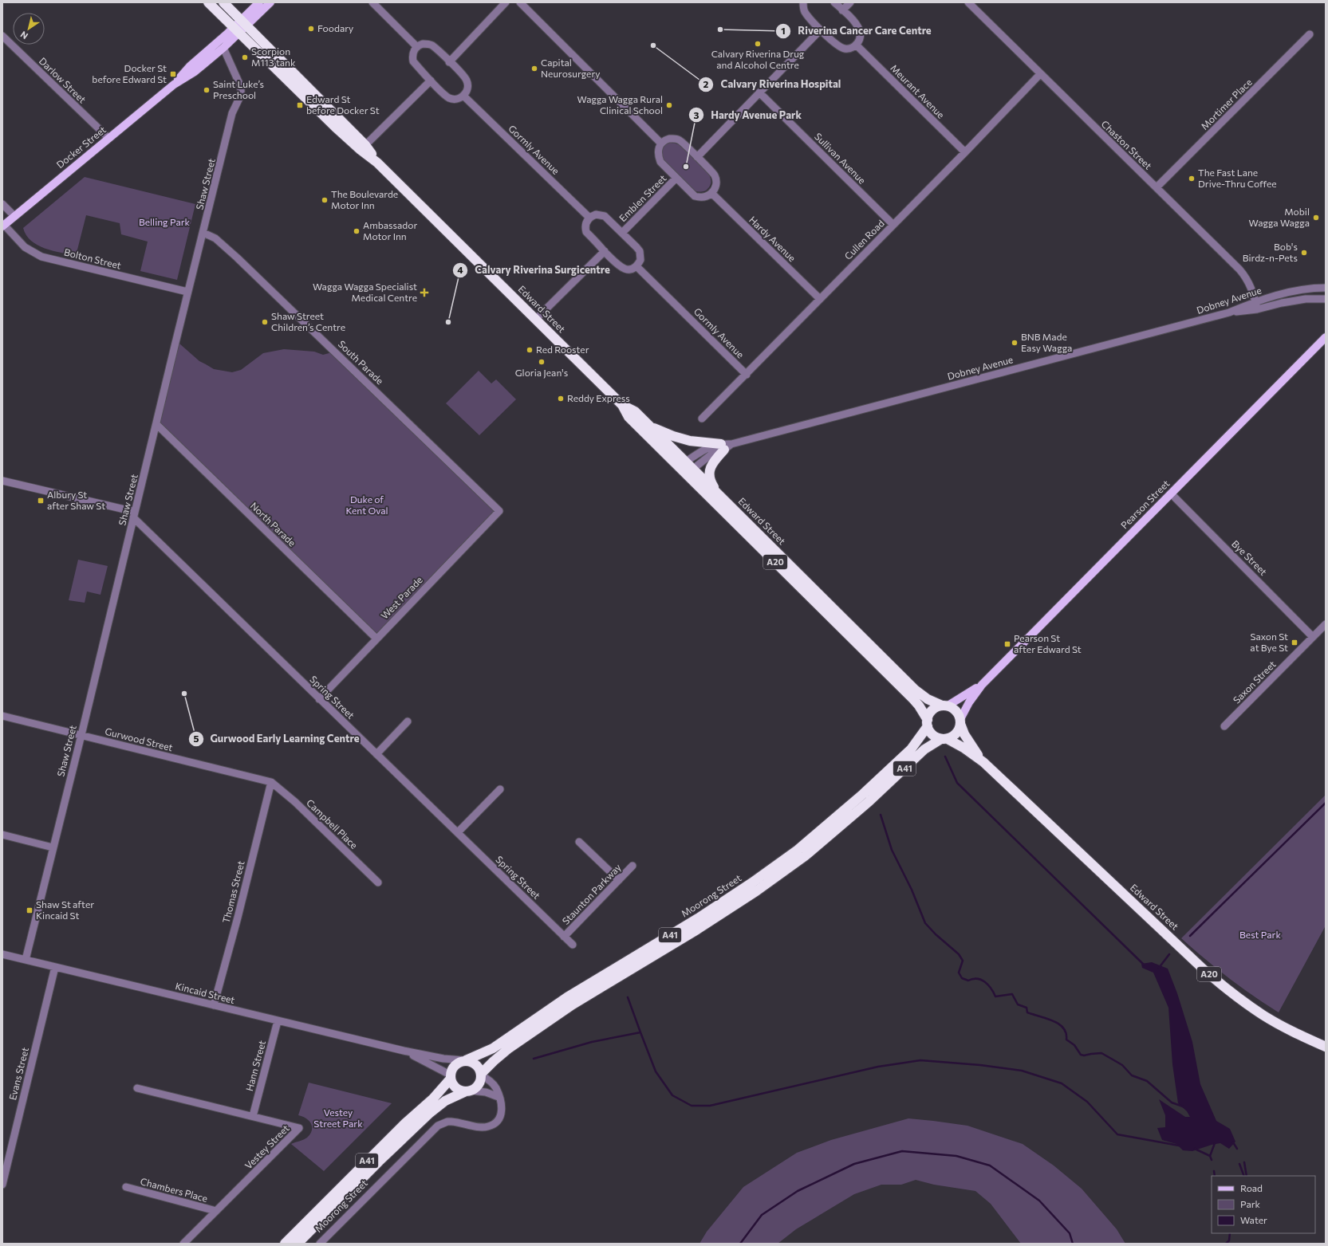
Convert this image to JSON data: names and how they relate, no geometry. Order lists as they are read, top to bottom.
{
  "streets": {
    "highway": [
      "Edward Street",
      "A20",
      "A41",
      "Moorong Street"
    ],
    "main road": ["Docker Street", "Pearson Street"],
    "street": [
      "Darlow Street",
      "Meurant Avenue",
      "Mortimer Place",
      "Chaston Street",
      "Gormly Avenue",
      "Sullivan Avenue",
      "Shaw Street",
      "Emblen Street",
      "Hardy Avenue",
      "Cullen Road",
      "Bolton Street",
      "Dobney Avenue",
      "South Parade",
      "North Parade",
      "Bye Street",
      "West Parade",
      "Saxon Street",
      "Spring Street",
      "Gurwood Street",
      "Campbell Place",
      "Thomas Street",
      "Staunton Parkway",
      "Kincaid Street",
      "Hann Street",
      "Evans Street",
      "Vestey Street",
      "Chambers Place"
    ]
  },
  "crossings": [
    ["Darlow Street", "Docker Street"],
    ["Meurant Avenue", "Cullen Road"],
    ["Mortimer Place", "Chaston Street"],
    ["Chaston Street", "Cullen Road"],
    ["Chaston Street", "Dobney Avenue"],
    ["Docker Street", "Shaw Street"],
    ["Docker Street", "Bolton Street"],
    ["Docker Street", "Edward Street"],
    ["Gormly Avenue", "Cullen Road"],
    ["Sullivan Avenue", "Cullen Road"],
    ["Shaw Street", "Bolton Street"],
    ["Shaw Street", "South Parade"],
    ["Shaw Street", "North Parade"],
    ["Shaw Street", "Spring Street"],
    ["Shaw Street", "Gurwood Street"],
    ["Shaw Street", "Kincaid Street"],
    ["Hardy Avenue", "Cullen Road"],
    ["Dobney Avenue", "Edward Street"],
    ["Edward Street", "Pearson Street"],
    ["Edward Street", "A20"],
    ["Edward Street", "A41"],
    ["Edward Street", "Moorong Street"],
    ["South Parade", "West Parade"],
    ["Pearson Street", "Bye Street"],
    ["Pearson Street", "A20"],
    ["Pearson Street", "A41"],
    ["Pearson Street", "Moorong Street"],
    ["North Parade", "West Parade"],
    ["Bye Street", "Saxon Street"],
    ["A20", "A41"],
    ["A20", "Moorong Street"],
    ["West Parade", "Spring Street"],
    ["Spring Street", "Staunton Parkway"],
    ["Gurwood Street", "Campbell Place"],
    ["Gurwood Street", "Thomas Street"],
    ["A41", "Moorong Street"],
    ["A41", "Kincaid Street"],
    ["Campbell Place", "Thomas Street"],
    ["Thomas Street", "Kincaid Street"],
    ["Moorong Street", "Kincaid Street"],
    ["Kincaid Street", "Hann Street"],
    ["Kincaid Street", "Evans Street"],
    ["Hann Street", "Vestey Street"],
    ["Vestey Street", "Chambers Place"]
  ],
  "parks": [
    "Belling Park",
    "Duke of Kent Oval",
    "Best Park",
    "Vestey Street Park"
  ],
  "places": {
    "other": [
      "Foodary",
      "Riverina Cancer Care Centre",
      "Calvary Riverina Drug and Alcohol Centre",
      "Calvary Riverina Hospital",
      "Scorpion M113 tank",
      "Capital Neurosurgery",
      "Saint Luke’s Preschool",
      "Wagga Wagga Rural Clinical School",
      "Hardy Avenue Park",
      "The Fast Lane Drive-Thru Coffee",
      "The Boulevarde Motor Inn",
      "Mobil Wagga Wagga",
      "Ambassador Motor Inn",
      "Bob's Birdz-n-Pets",
      "Shaw Street Children’s Centre",
      "Calvary Riverina Surgicentre",
      "BNB Made Easy Wagga",
      "Red Rooster",
      "Gloria Jean's",
      "Reddy Express",
      "Gurwood Early Learning Centre"
    ],
    "transit": [
      "Docker St before Edward St",
      "Edward St before Docker St",
      "Albury St after Shaw St",
      "Saxon St at Bye St",
      "Pearson St after Edward St",
      "Shaw St after Kincaid St"
    ],
    "health": ["Wagga Wagga Specialist Medical Centre"]
  },
  "legend": ["Road", "Park", "Water"],
  "north": "bottom left"
}
